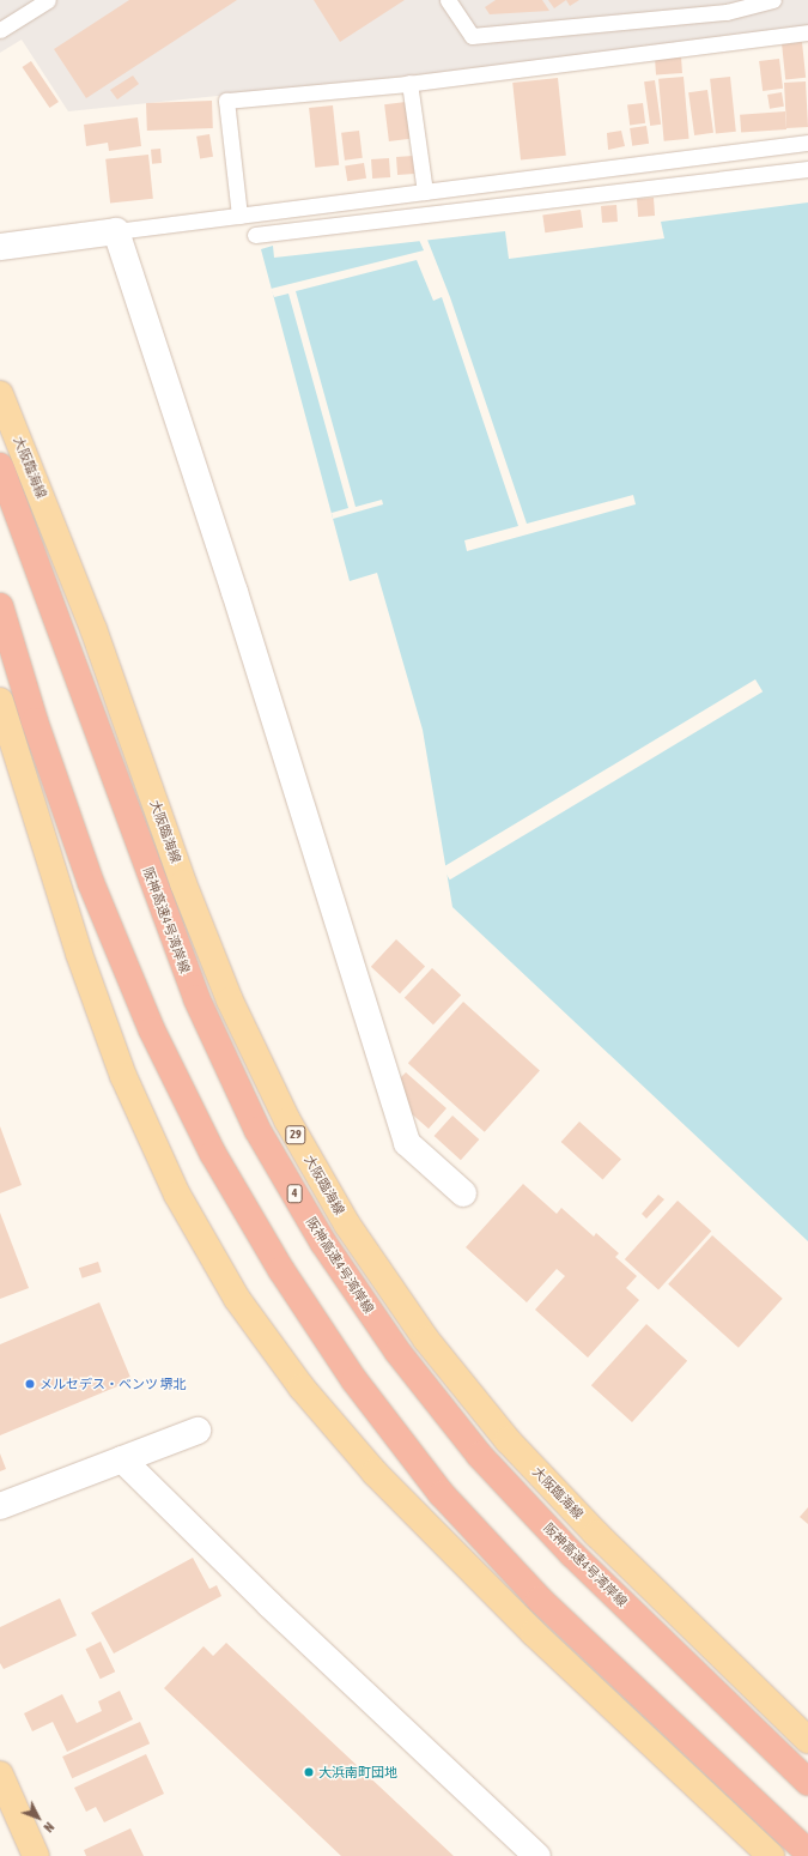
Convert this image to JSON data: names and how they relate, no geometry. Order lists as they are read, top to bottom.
{
  "streets": {
    "highway": ["阪神高速4号湾岸線", "4"],
    "main road": ["大阪臨海線", "29"]
  },
  "places": ["メルセデス・ベンツ 堺北", "大浜南町団地"],
  "north": "bottom right"
}
